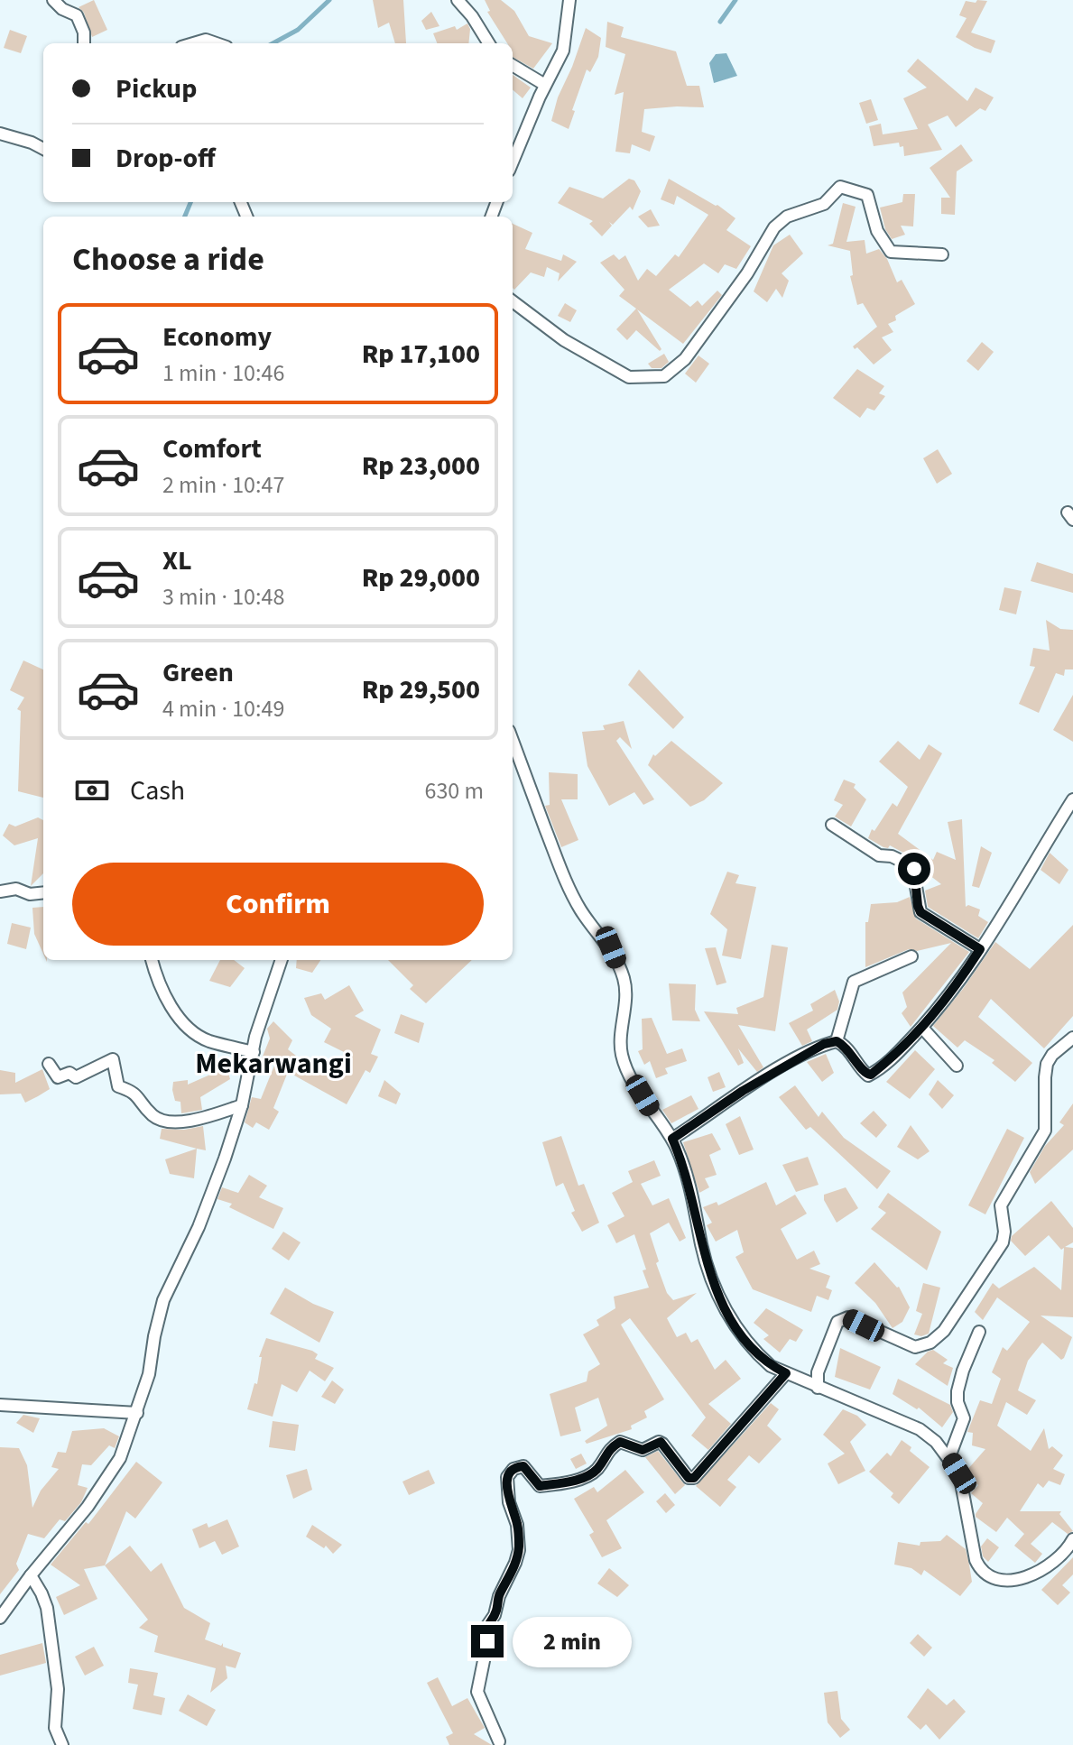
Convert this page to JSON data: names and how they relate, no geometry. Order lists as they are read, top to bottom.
{
  "districts": ["Mekarwangi"],
  "page": {
    "banner": ["Pickup", "Drop-off"],
    "heading": "Choose a ride",
    "list": [
      {
        "name": "Economy",
        "note": "1 min · 10:46",
        "value": "Rp 17,100"
      },
      {
        "name": "Comfort",
        "note": "2 min · 10:47",
        "value": "Rp 23,000"
      },
      {
        "name": "XL",
        "note": "3 min · 10:48",
        "value": "Rp 29,000"
      },
      {
        "name": "Green",
        "note": "4 min · 10:49",
        "value": "Rp 29,500"
      }
    ],
    "pay": ["Cash", "630 m"],
    "buttons": "Confirm",
    "bubble": "2 min"
  }
}
